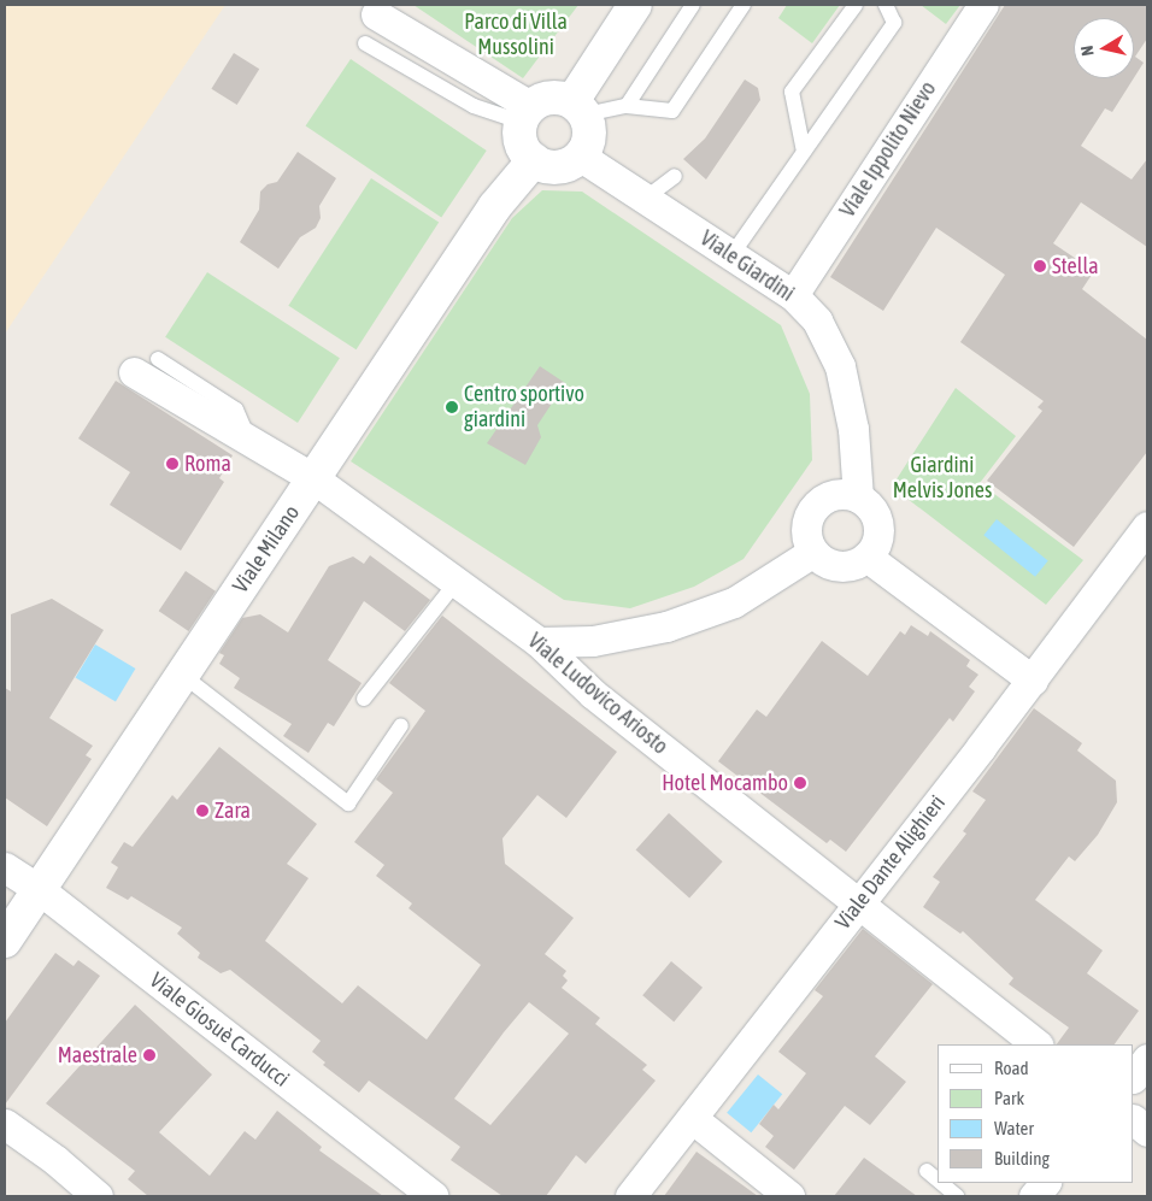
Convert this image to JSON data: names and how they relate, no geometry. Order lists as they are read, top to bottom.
{
  "streets": {
    "street": [
      "Viale Ippolito Nievo",
      "Viale Giardini",
      "Viale Milano",
      "Viale Ludovico Ariosto",
      "Viale Dante Alighieri",
      "Viale Giosuè Carducci"
    ]
  },
  "crossings": [
    ["Viale Ippolito Nievo", "Viale Giardini"],
    ["Viale Giardini", "Viale Milano"],
    ["Viale Milano", "Viale Ludovico Ariosto"],
    ["Viale Milano", "Viale Giosuè Carducci"],
    ["Viale Ludovico Ariosto", "Viale Dante Alighieri"]
  ],
  "parks": ["Parco di Villa Mussolini", "Giardini Melvis Jones"],
  "places": [
    "Stella",
    "Centro sportivo giardini",
    "Roma",
    "Hotel Mocambo",
    "Zara",
    "Maestrale"
  ],
  "legend": [
    "Road",
    "Park",
    "Water",
    "Building"
  ],
  "north": "left"
}
